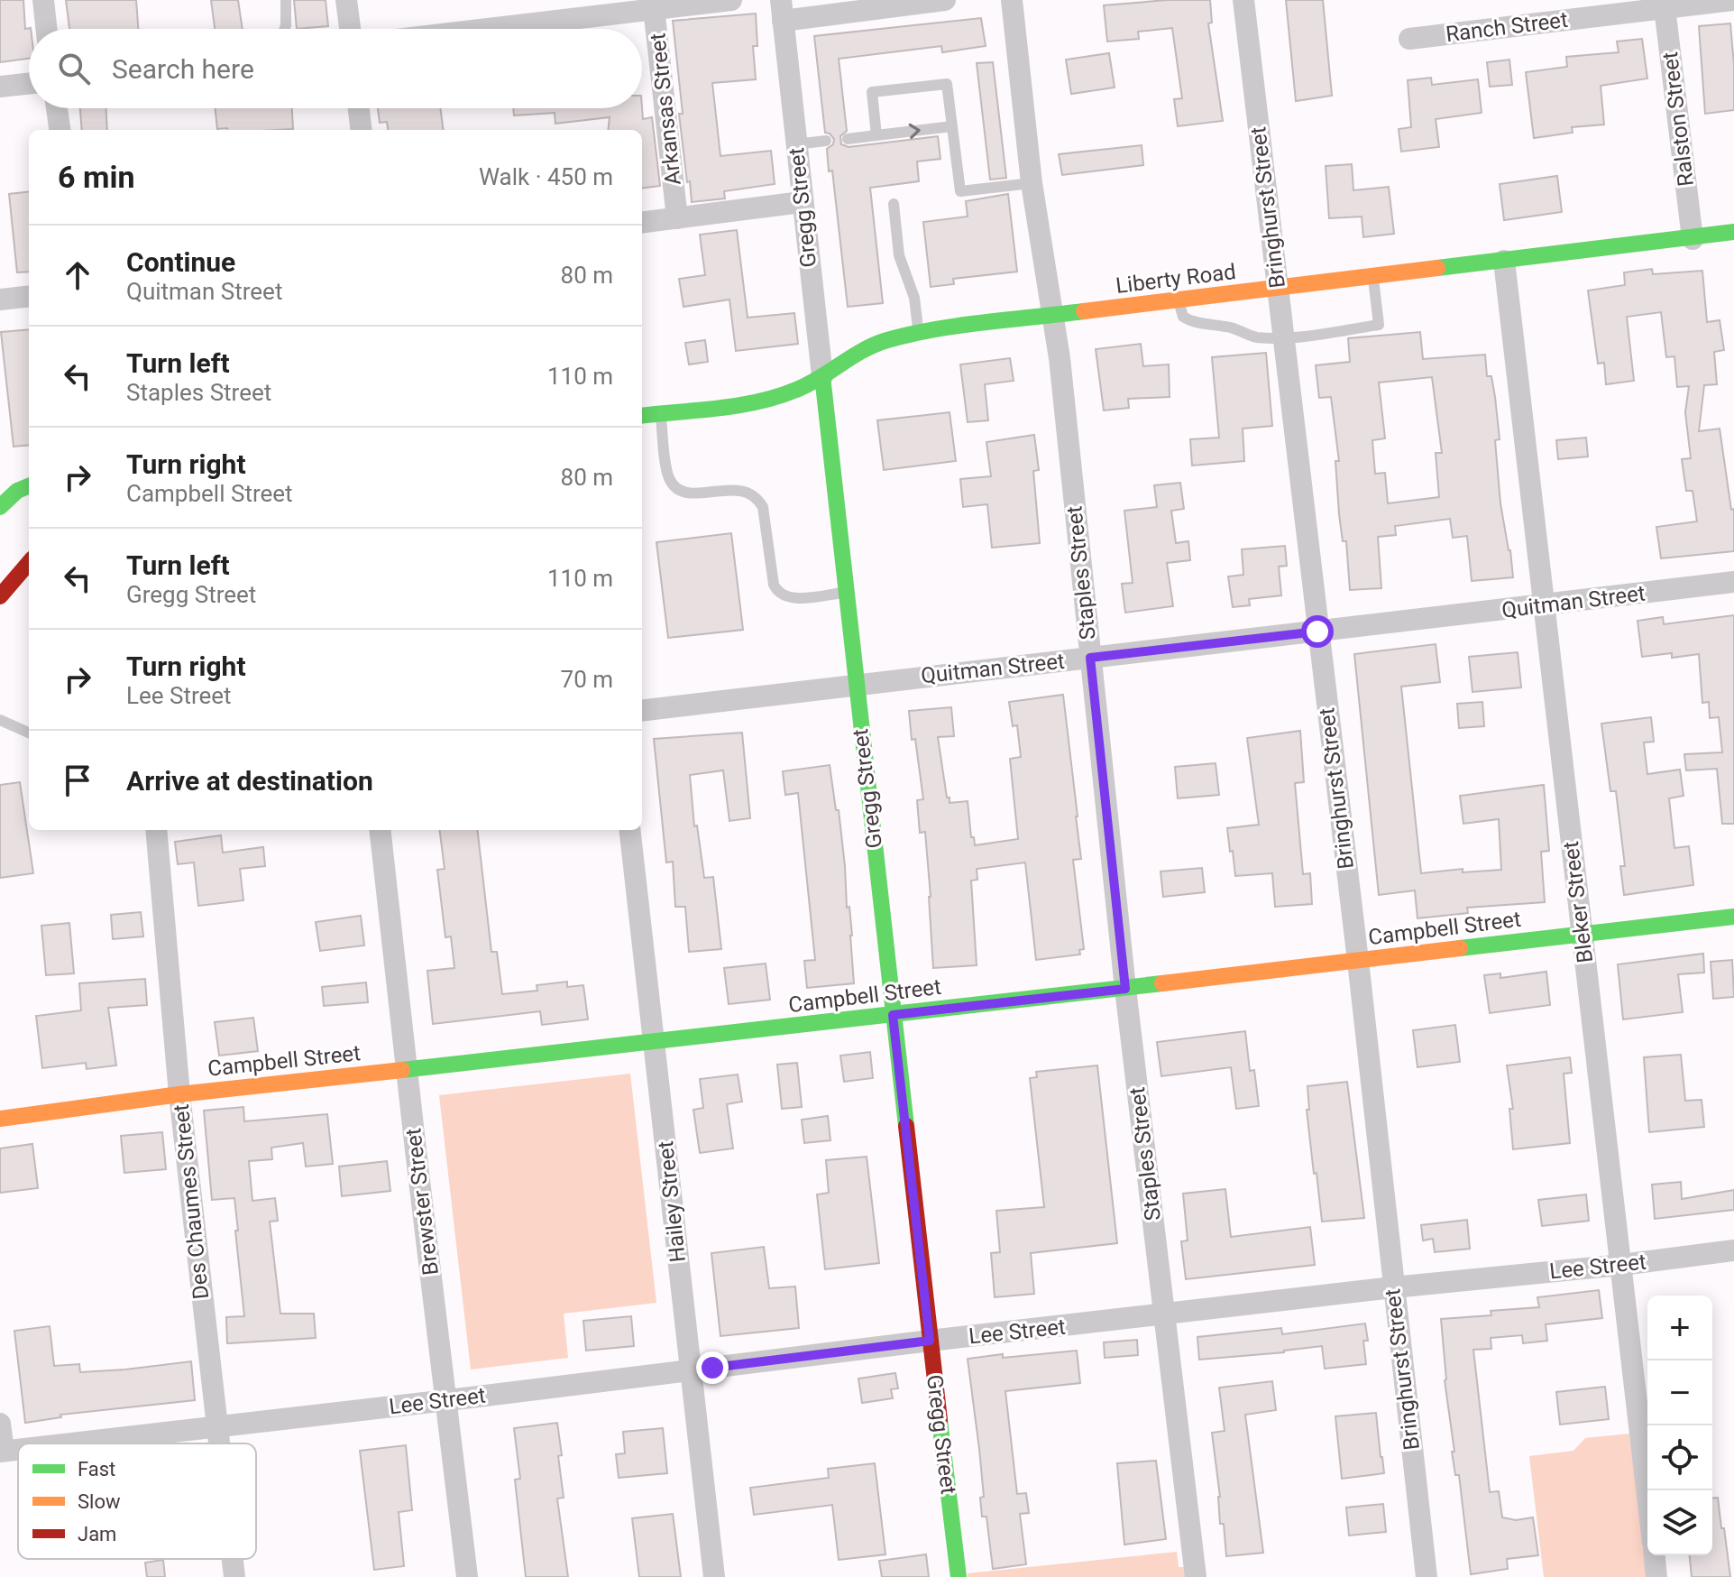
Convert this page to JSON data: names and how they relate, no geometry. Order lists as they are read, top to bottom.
{
  "streets": {
    "street": [
      "Ranch Street",
      "Arkansas Street",
      "Ralston Street",
      "Gregg Street",
      "Bringhurst Street",
      "Liberty Road",
      "Staples Street",
      "Quitman Street",
      "Bleker Street",
      "Campbell Street",
      "Des Chaumes Street",
      "Brewster Street",
      "Hailey Street",
      "Lee Street"
    ]
  },
  "crossings": [
    ["Ranch Street", "Ralston Street"],
    ["Ralston Street", "Liberty Road"],
    ["Gregg Street", "Liberty Road"],
    ["Gregg Street", "Quitman Street"],
    ["Gregg Street", "Campbell Street"],
    ["Gregg Street", "Lee Street"],
    ["Bringhurst Street", "Liberty Road"],
    ["Bringhurst Street", "Quitman Street"],
    ["Bringhurst Street", "Campbell Street"],
    ["Bringhurst Street", "Lee Street"],
    ["Liberty Road", "Staples Street"],
    ["Liberty Road", "Bleker Street"],
    ["Staples Street", "Quitman Street"],
    ["Staples Street", "Campbell Street"],
    ["Staples Street", "Lee Street"],
    ["Quitman Street", "Bleker Street"],
    ["Bleker Street", "Campbell Street"],
    ["Bleker Street", "Lee Street"],
    ["Campbell Street", "Des Chaumes Street"],
    ["Campbell Street", "Brewster Street"],
    ["Campbell Street", "Hailey Street"],
    ["Des Chaumes Street", "Lee Street"],
    ["Brewster Street", "Lee Street"],
    ["Hailey Street", "Lee Street"]
  ],
  "legend": ["Fast", "Slow", "Jam"],
  "page": {
    "search": "Search here",
    "heading": ["6 min", "Walk · 450 m"],
    "list": [
      ["Continue", "Quitman Street", "80 m"],
      ["Turn left", "Staples Street", "110 m"],
      ["Turn right", "Campbell Street", "80 m"],
      ["Turn left", "Gregg Street", "110 m"],
      ["Turn right", "Lee Street", "70 m"],
      "Arrive at destination"
    ],
    "map_buttons": ["+", "−"]
  }
}
